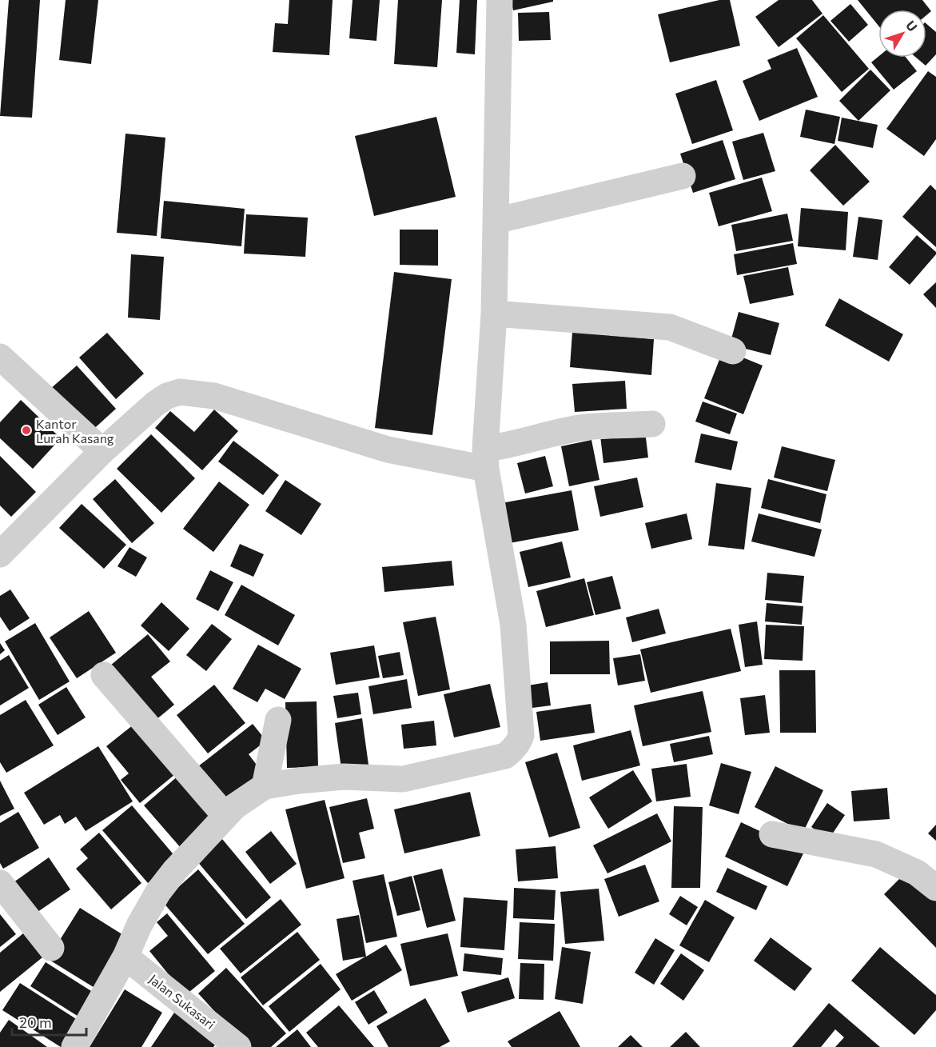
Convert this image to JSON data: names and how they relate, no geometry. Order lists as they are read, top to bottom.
{
  "streets": {
    "street": ["Jalan Sukasari"]
  },
  "places": ["Kantor Lurah Kasang"],
  "scale_bar": "20 m",
  "north": "top right"
}
